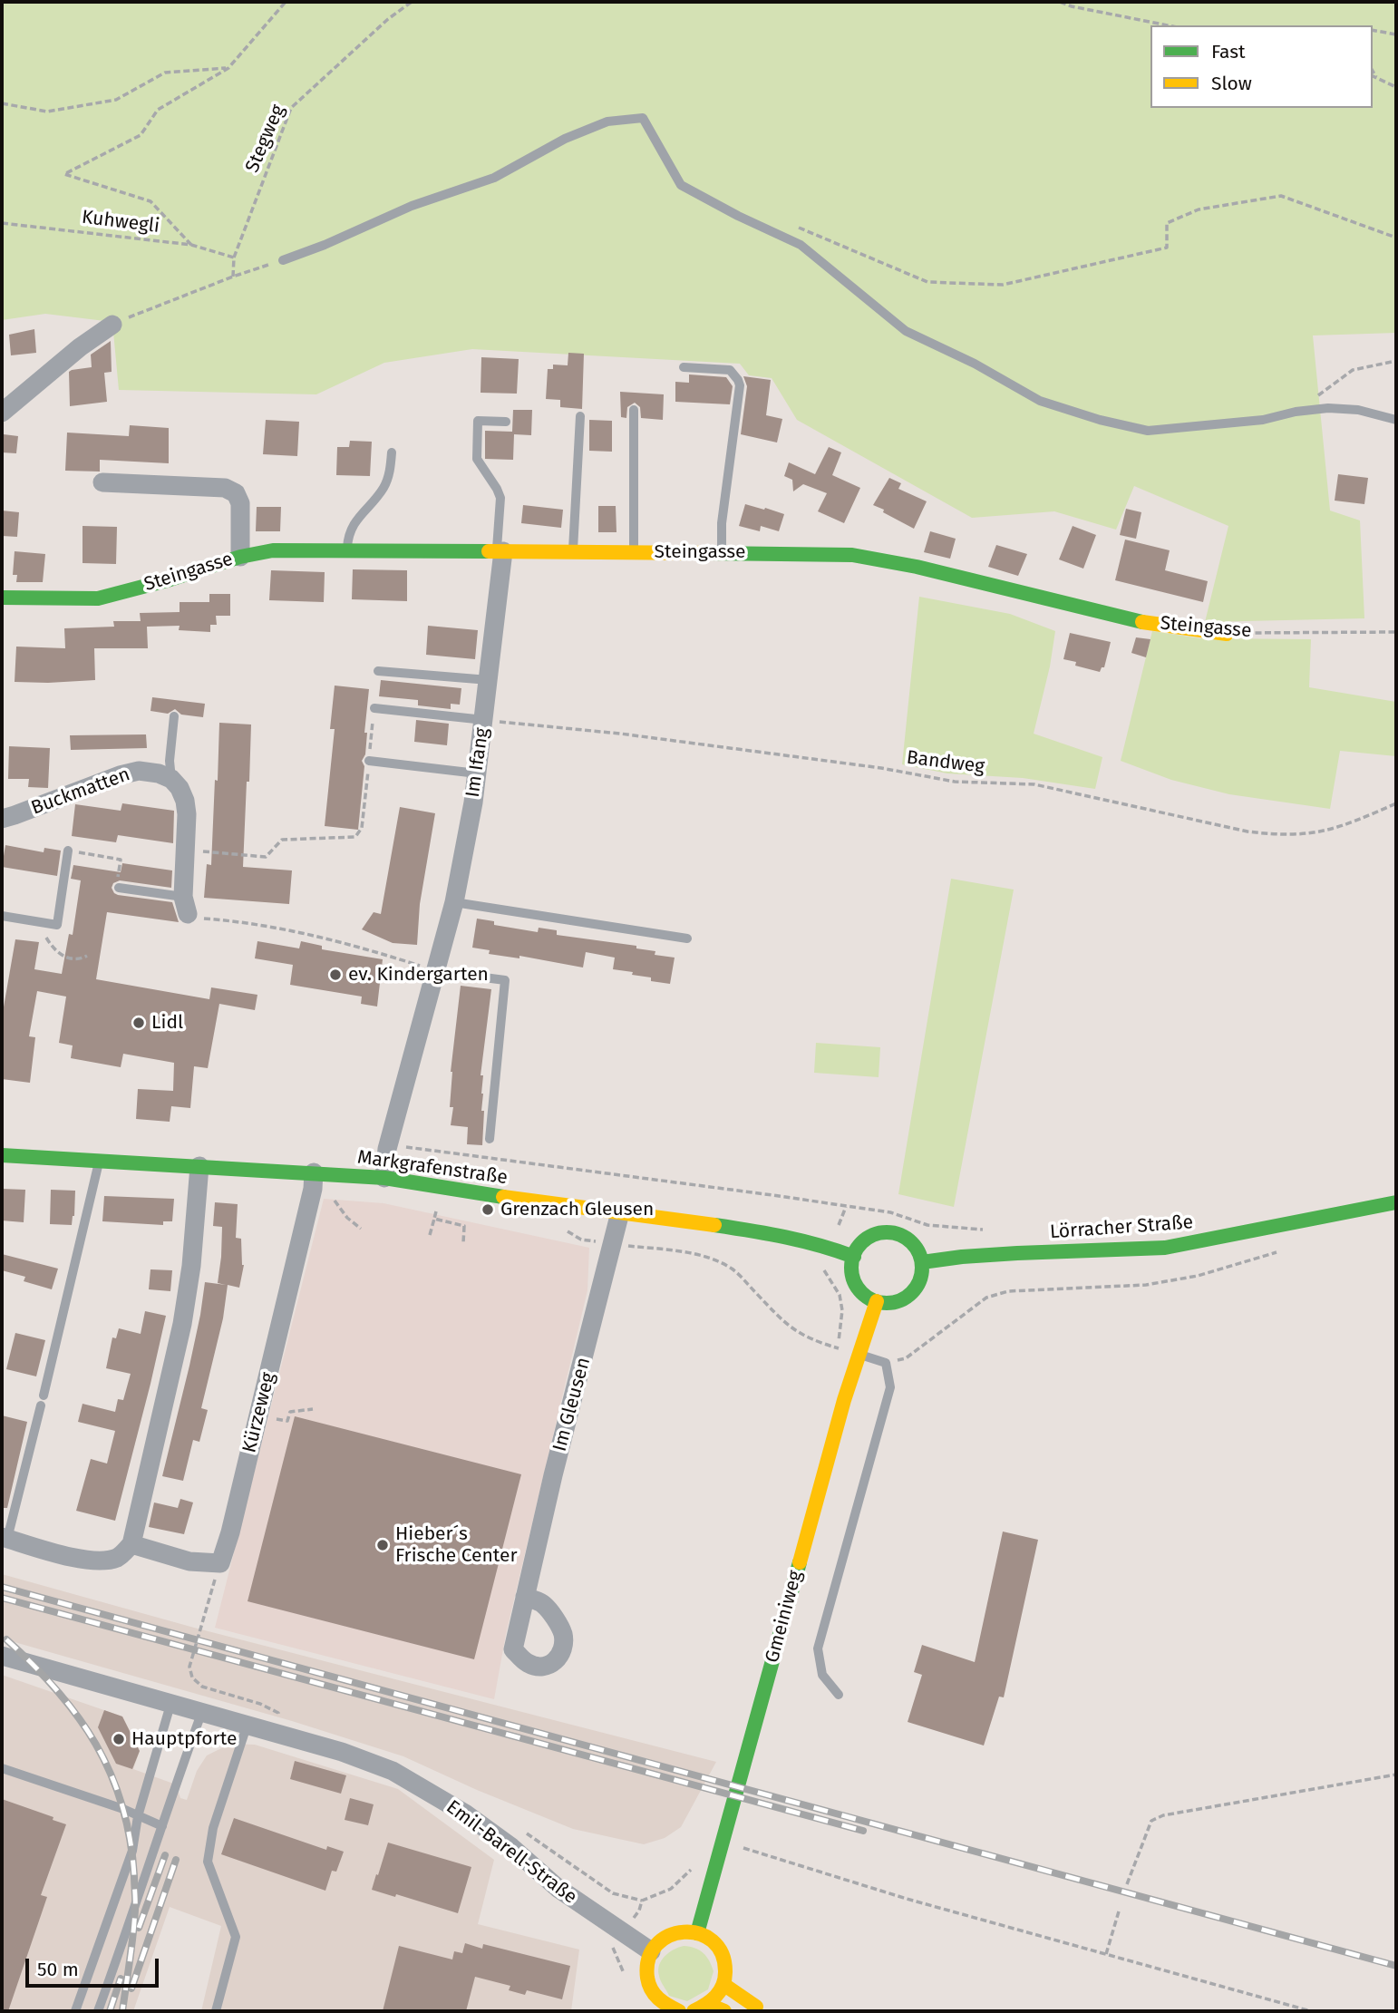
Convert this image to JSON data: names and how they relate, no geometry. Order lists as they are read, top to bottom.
{
  "streets": {
    "street": [
      "Steingasse",
      "Im Ifang",
      "Buckmatten",
      "Markgrafenstraße",
      "Lörracher Straße",
      "Im Gleusen",
      "Kürzeweg",
      "Gmeiniweg",
      "Emil-Barell-Straße"
    ],
    "path": ["Stegweg", "Kuhwegli", "Bandweg"]
  },
  "crossings": [
    ["Stegweg", "Kuhwegli"],
    ["Steingasse", "Im Ifang"],
    ["Im Ifang", "Bandweg"],
    ["Im Ifang", "Markgrafenstraße"],
    ["Markgrafenstraße", "Lörracher Straße"],
    ["Markgrafenstraße", "Im Gleusen"],
    ["Markgrafenstraße", "Kürzeweg"],
    ["Markgrafenstraße", "Gmeiniweg"],
    ["Lörracher Straße", "Gmeiniweg"],
    ["Gmeiniweg", "Emil-Barell-Straße"]
  ],
  "places": [
    "ev. Kindergarten",
    "Lidl",
    "Grenzach Gleusen",
    "Hieber´s Frische Center",
    "Hauptpforte"
  ],
  "legend": ["Fast", "Slow"],
  "scale_bar": "50 m"
}
